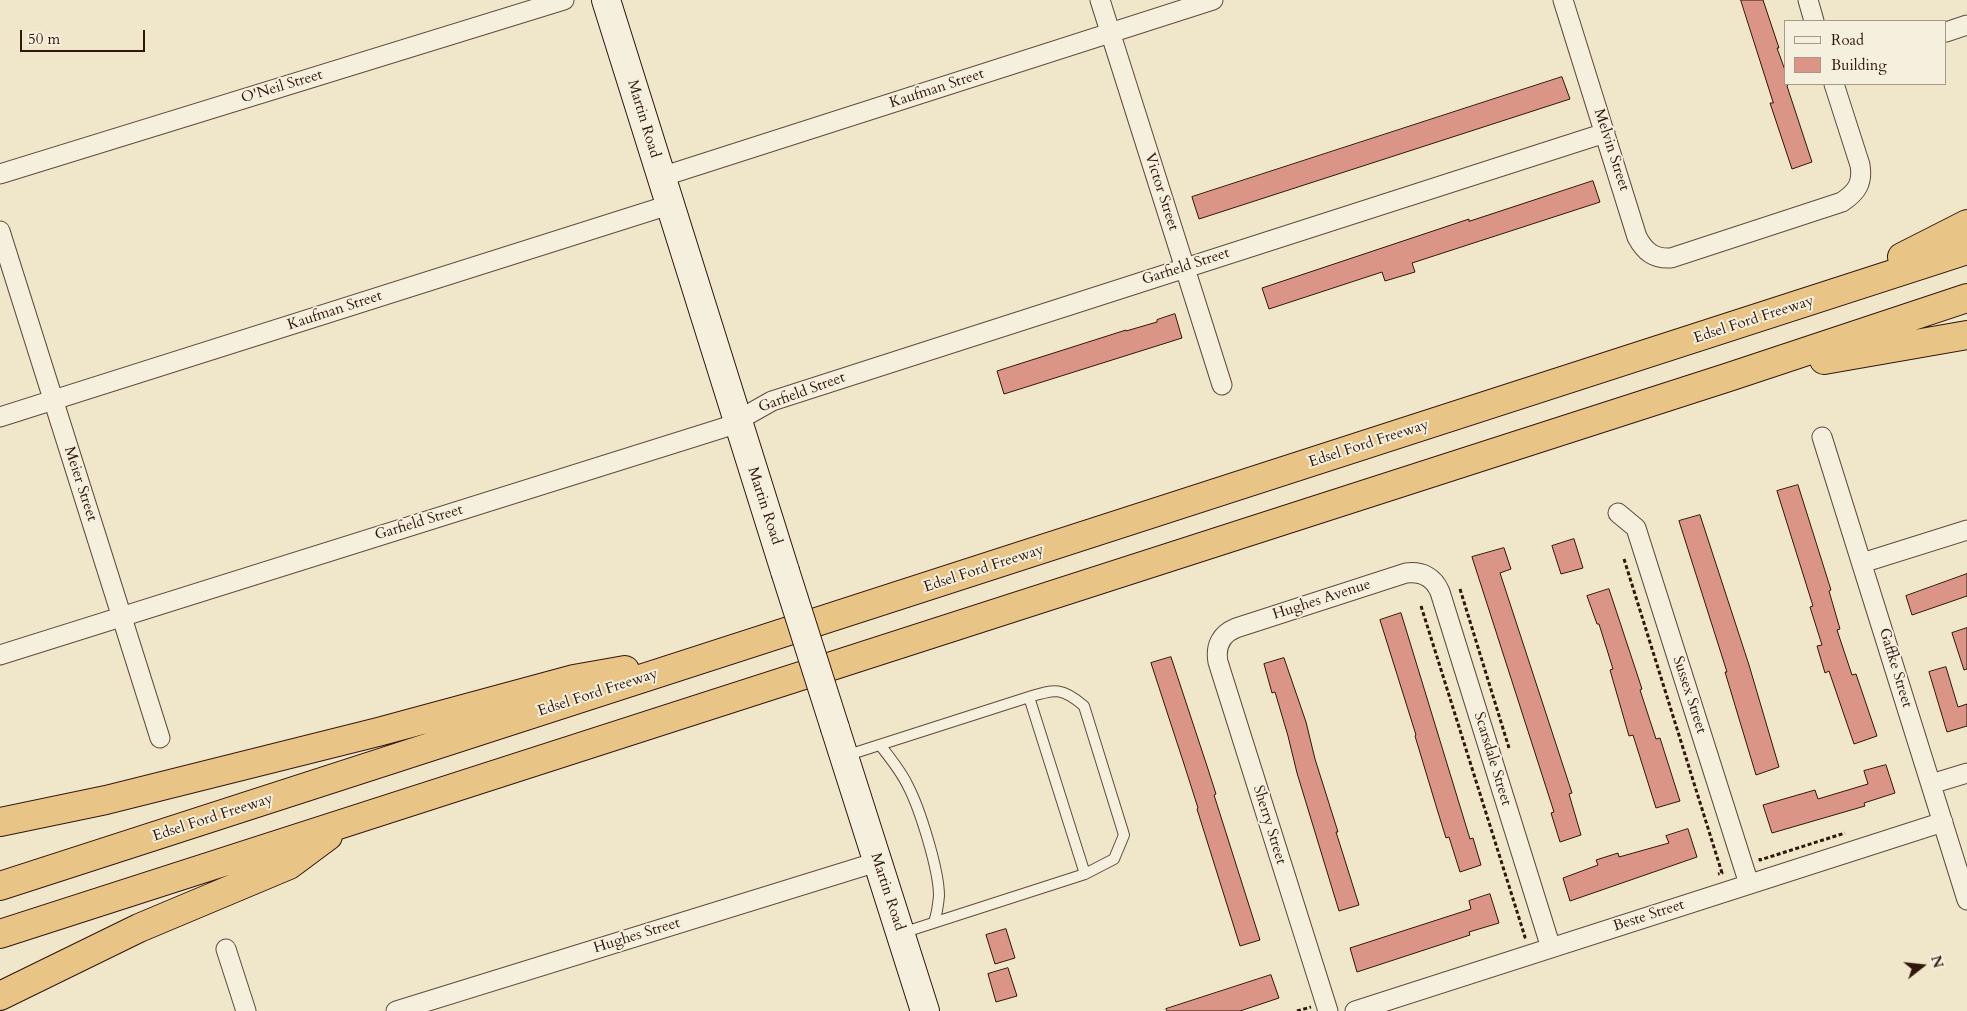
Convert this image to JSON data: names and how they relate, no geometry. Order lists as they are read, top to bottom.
{
  "streets": {
    "highway": ["Edsel Ford Freeway"],
    "street": [
      "O'Neil Street",
      "Kaufman Street",
      "Martin Road",
      "Melvin Street",
      "Victor Street",
      "Garfield Street",
      "Meier Street",
      "Hughes Avenue",
      "Gaffke Street",
      "Sussex Street",
      "Scarsdale Street",
      "Sherry Street",
      "Beste Street",
      "Hughes Street"
    ]
  },
  "crossings": [
    ["Kaufman Street", "Martin Road"],
    ["Kaufman Street", "Victor Street"],
    ["Kaufman Street", "Meier Street"],
    ["Martin Road", "Garfield Street"],
    ["Martin Road", "Hughes Street"],
    ["Melvin Street", "Garfield Street"],
    ["Victor Street", "Garfield Street"],
    ["Garfield Street", "Meier Street"],
    ["Hughes Avenue", "Scarsdale Street"],
    ["Hughes Avenue", "Sherry Street"],
    ["Gaffke Street", "Beste Street"],
    ["Sussex Street", "Beste Street"],
    ["Scarsdale Street", "Beste Street"]
  ],
  "legend": ["Road", "Building"],
  "scale_bar": "50 m",
  "north": "right"
}
